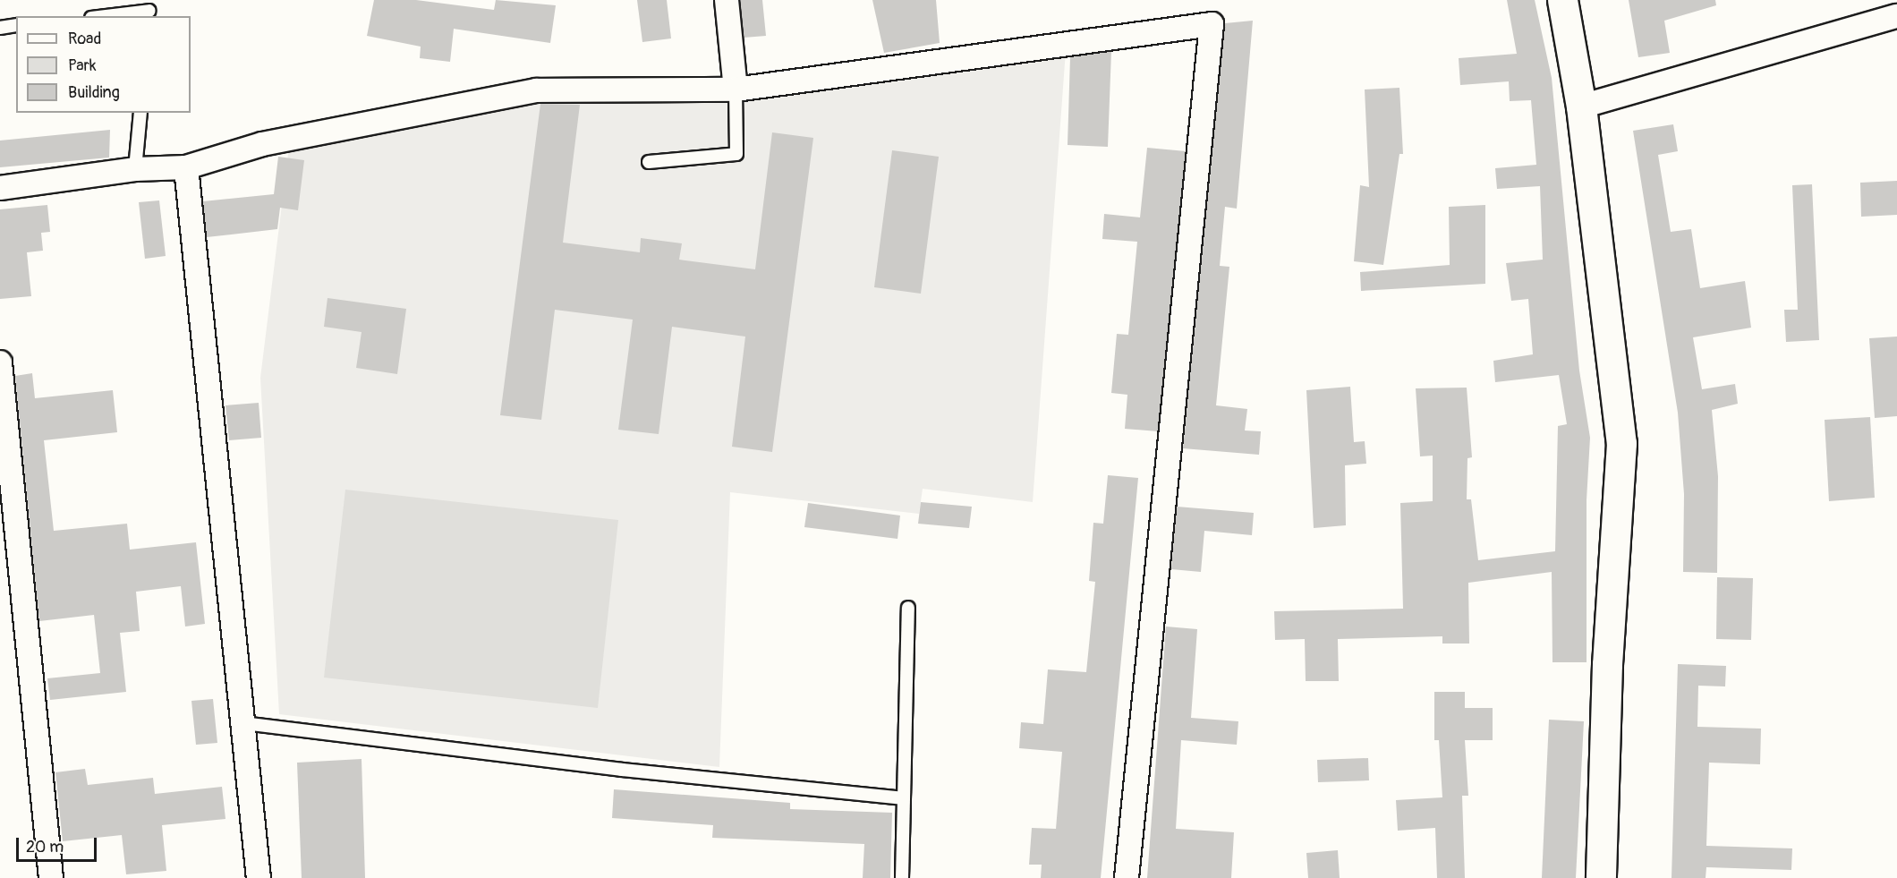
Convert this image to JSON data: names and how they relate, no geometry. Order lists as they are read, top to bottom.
{
  "legend": ["Road", "Park", "Building"],
  "scale_bar": "20 m"
}
